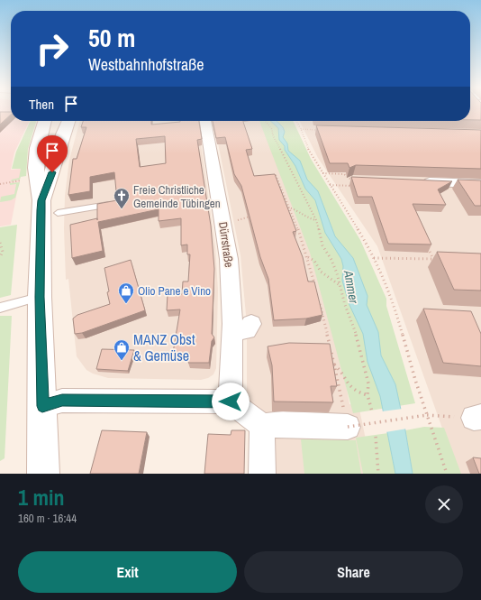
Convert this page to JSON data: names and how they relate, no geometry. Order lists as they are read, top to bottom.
{
  "streets": {
    "street": ["Dürrstraße"]
  },
  "water": ["Ammer"],
  "places": {
    "church": ["Freie Christliche Gemeinde Tübingen"],
    "shop": ["Olio Pane e Vino", "MANZ Obst & Gemüse"]
  },
  "page": {
    "turn": ["50 m", "Westbahnhofstraße"],
    "then": "Then",
    "heading": ["1 min", "160 m · 16:44"],
    "buttons": ["Exit", "Share"]
  }
}
